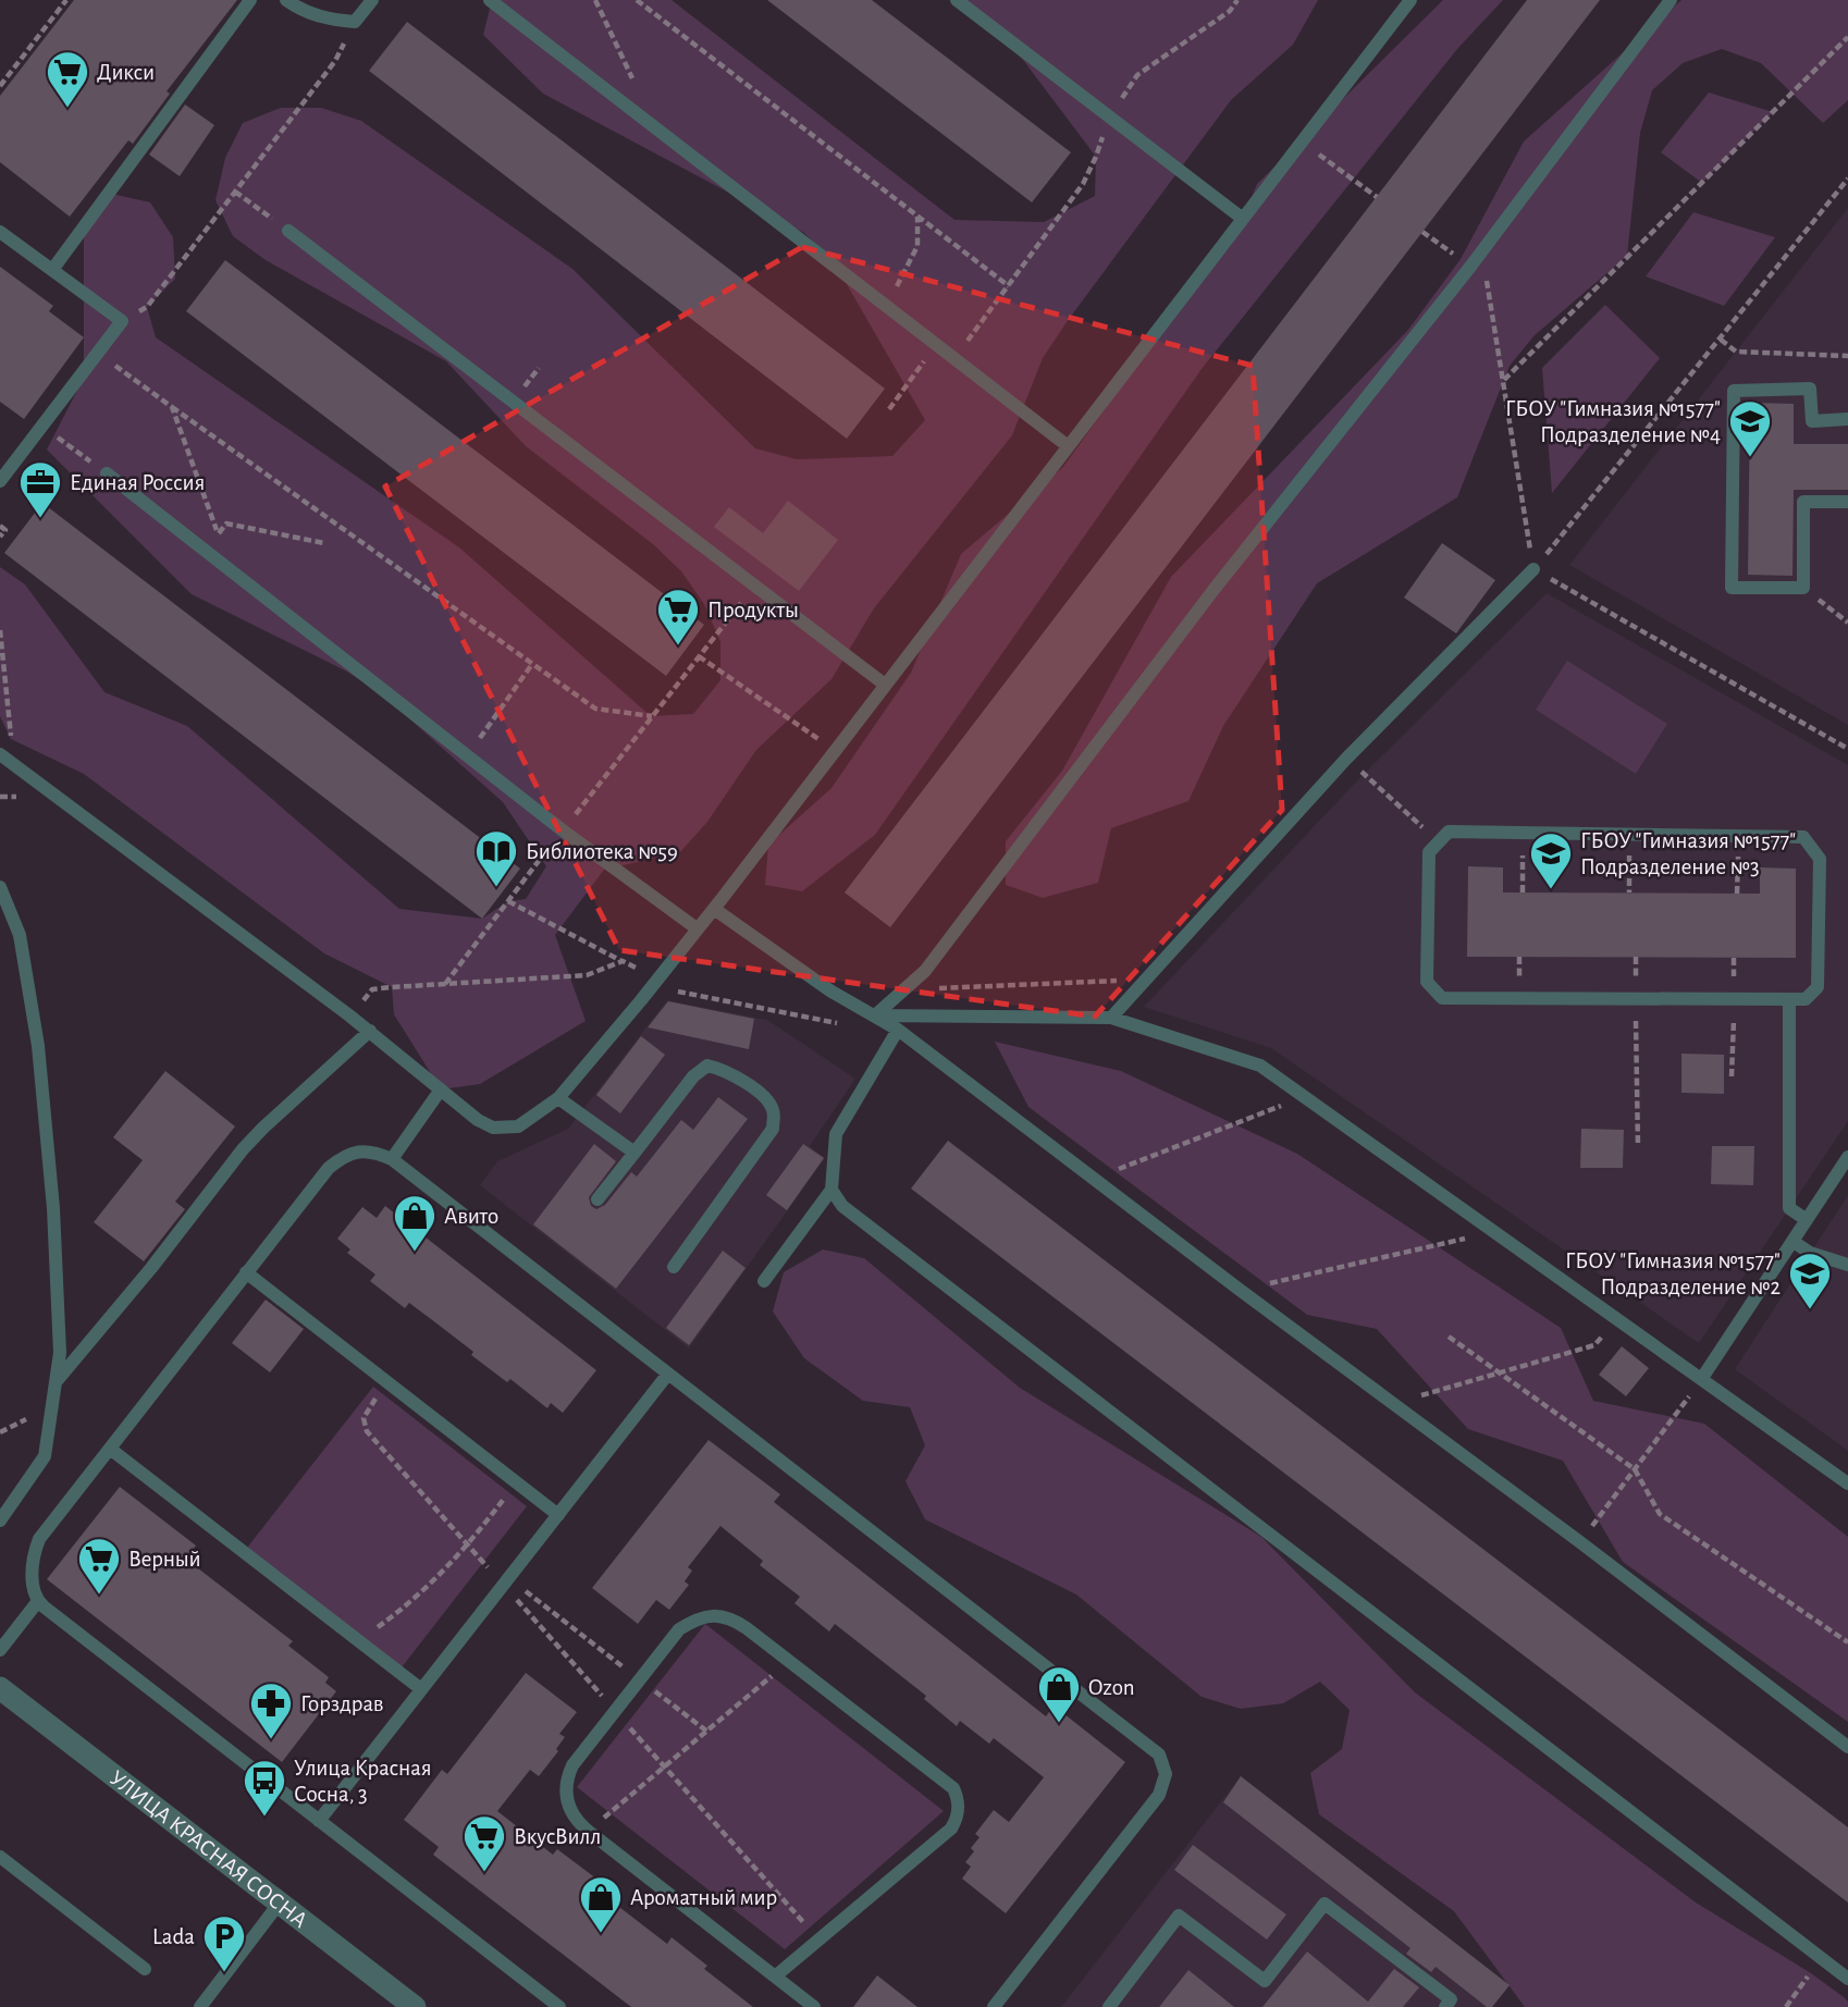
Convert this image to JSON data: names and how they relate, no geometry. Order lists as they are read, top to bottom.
{
  "streets": {
    "street": ["УЛИЦА КРАСНАЯ СОСНА"]
  },
  "places": {
    "supermarket": [
      "Дикси",
      "Продукты",
      "Верный",
      "ВкусВилл"
    ],
    "school or university": ["ГБОУ \"Гимназия №1577\" Подразделение №4", "ГБОУ \"Гимназия №1577\" Подразделение №3", "ГБОУ \"Гимназия №1577\" Подразделение №2"],
    "office": ["Единая Россия"],
    "library": ["Библиотека №59"],
    "shop": ["Авито", "Ozon", "Ароматный мир"],
    "pharmacy": ["Горздрав"],
    "bus stop": ["Улица Красная Сосна, 3"],
    "parking": ["Lada"]
  }
}
